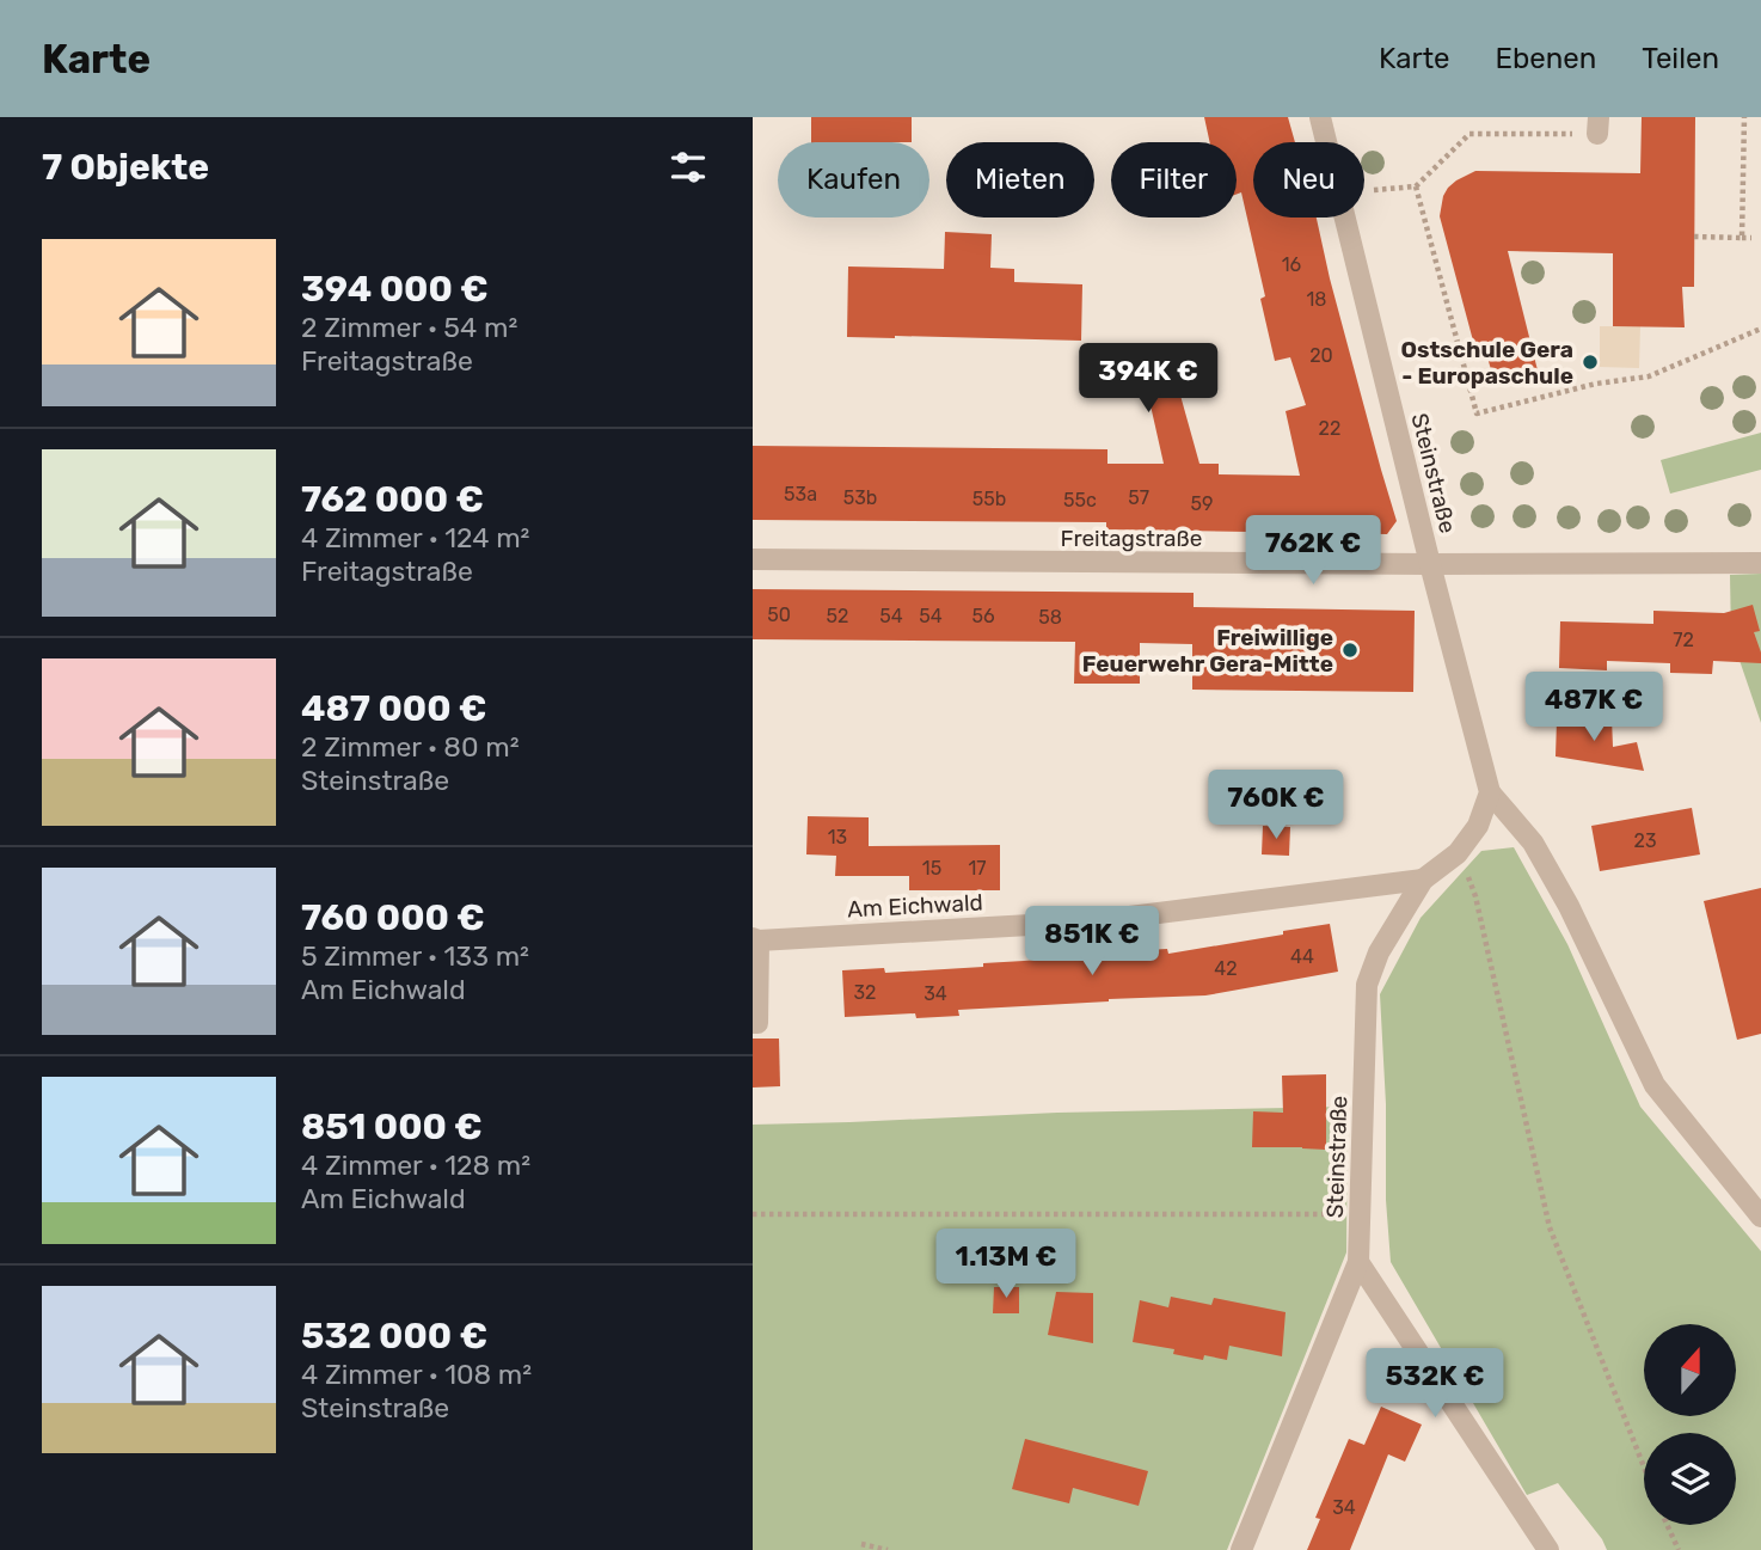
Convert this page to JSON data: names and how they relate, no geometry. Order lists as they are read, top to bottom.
{
  "streets": {
    "street": ["Steinstraße", "Freitagstraße", "Am Eichwald"]
  },
  "crossings": [
    ["Steinstraße", "Freitagstraße"],
    ["Steinstraße", "Am Eichwald"]
  ],
  "places": ["Ostschule Gera - Europaschule", "Freiwillige Feuerwehr Gera-Mitte"],
  "house_numbers": [
    "16",
    "18",
    "20",
    "22",
    "53a",
    "53b",
    "57",
    "55b",
    "55c",
    "59",
    "50",
    "52",
    "54",
    "54",
    "56",
    "58",
    "72",
    "13",
    "23",
    "15",
    "17",
    "44",
    "42",
    "32",
    "34",
    "34"
  ],
  "north": "top",
  "page": {
    "header": "Karte",
    "nav": ["Karte", "Ebenen", "Teilen"],
    "heading": "7 Objekte",
    "chip": [
      "Kaufen",
      "Mieten",
      "Filter",
      "Neu"
    ],
    "list": [
      {
        "name": "394 000 €",
        "note": "2 Zimmer · 54 m² · Freitagstraße"
      },
      {
        "name": "762 000 €",
        "note": "4 Zimmer · 124 m² · Freitagstraße"
      },
      {
        "name": "487 000 €",
        "note": "2 Zimmer · 80 m² · Steinstraße"
      },
      {
        "name": "760 000 €",
        "note": "5 Zimmer · 133 m² · Am Eichwald"
      },
      {
        "name": "851 000 €",
        "note": "4 Zimmer · 128 m² · Am Eichwald"
      },
      {
        "name": "532 000 €",
        "note": "4 Zimmer · 108 m² · Steinstraße"
      }
    ],
    "price": [
      "394K €",
      "762K €",
      "487K €",
      "760K €",
      "851K €",
      "1.13M €",
      "532K €"
    ]
  }
}
